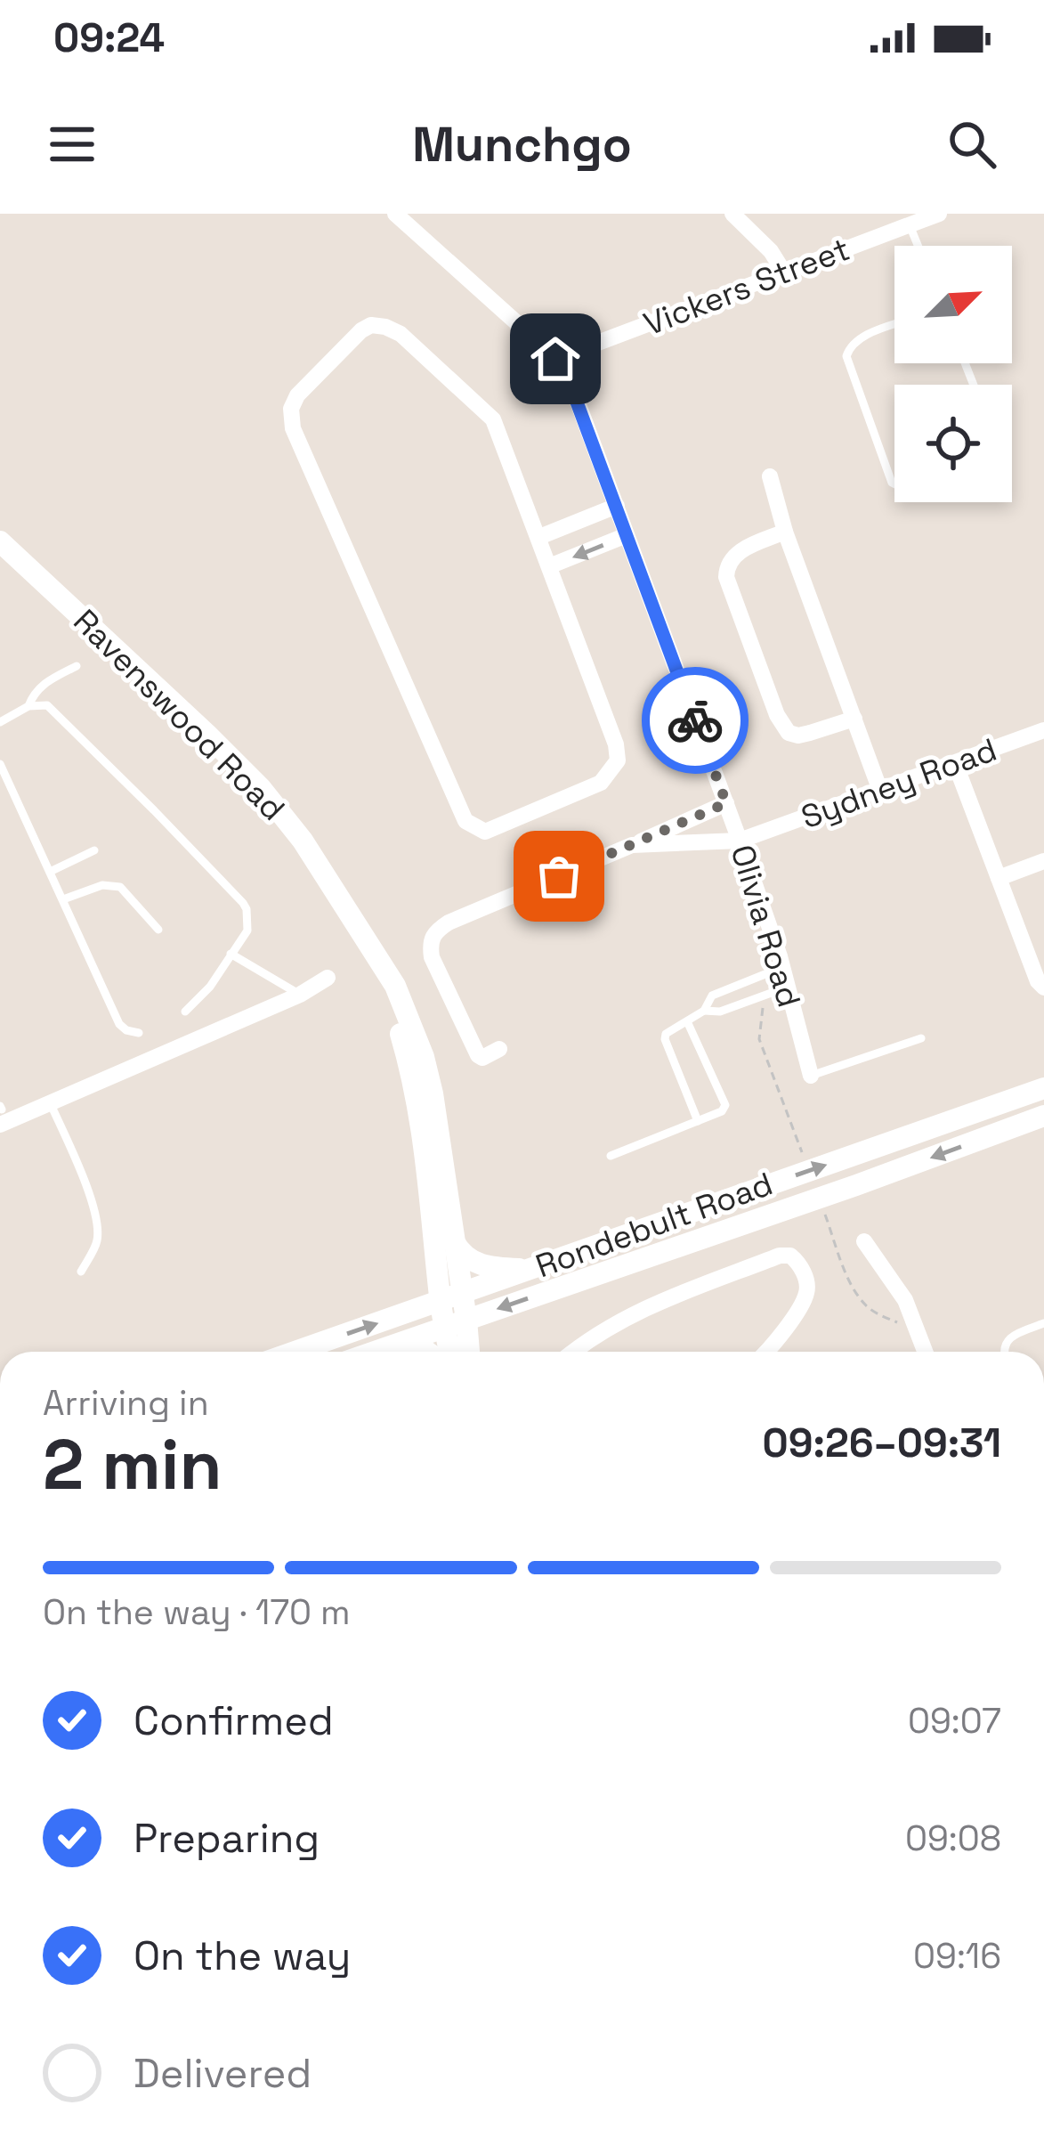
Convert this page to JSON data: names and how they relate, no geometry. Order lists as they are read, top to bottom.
{
  "streets": {
    "main road": ["Ravenswood Road", "Rondebult Road"],
    "street": ["Vickers Street", "Sydney Road", "Olivia Road"]
  },
  "crossings": [
    ["Vickers Street", "Olivia Road"],
    ["Ravenswood Road", "Rondebult Road"],
    ["Sydney Road", "Olivia Road"]
  ],
  "north": "top right",
  "page": {
    "status": "09:24",
    "header": "Munchgo",
    "heading": ["2 min", "Arriving in", "09:26–09:31"],
    "bar": "On the way · 170 m",
    "list": [
      ["Confirmed", "09:07"],
      ["Preparing", "09:08"],
      ["On the way", "09:16"],
      "Delivered"
    ]
  }
}
